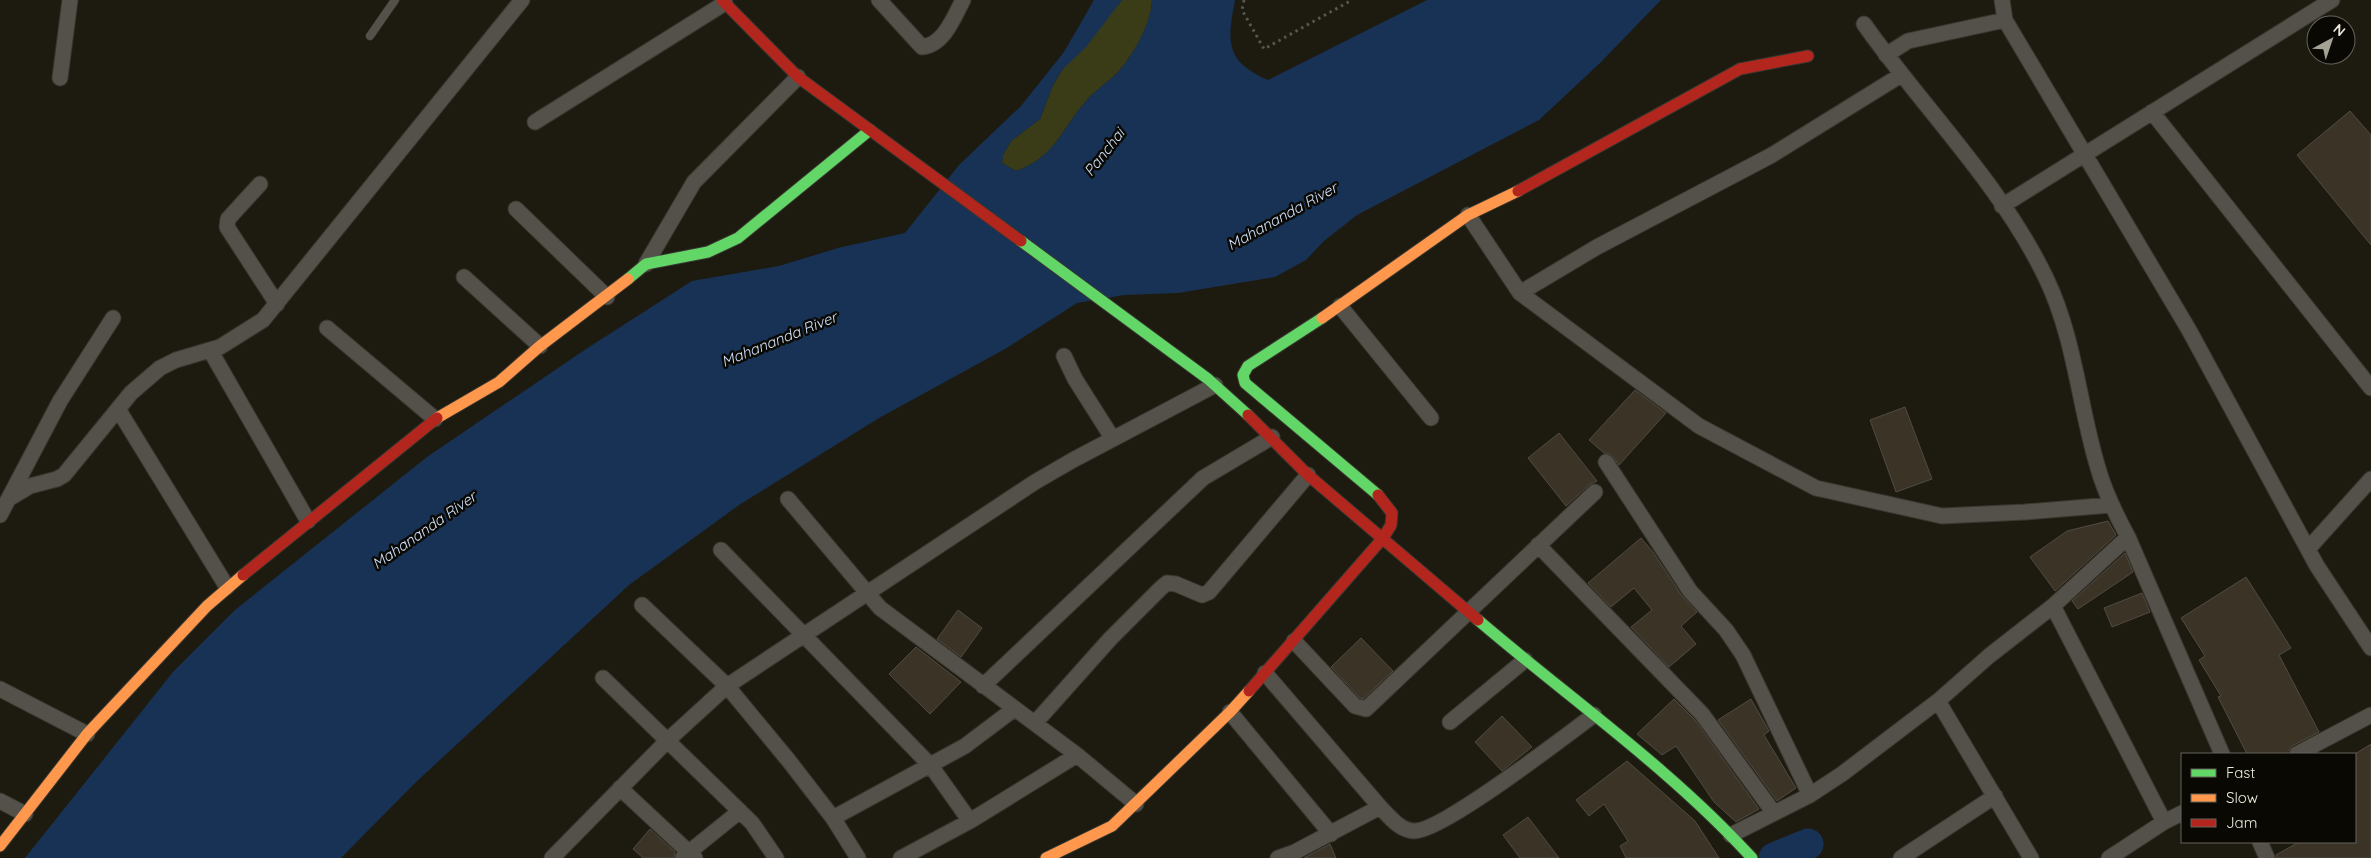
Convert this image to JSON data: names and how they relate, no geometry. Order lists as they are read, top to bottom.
{
  "water": ["Panchai", "Mahananda River"],
  "legend": ["Fast", "Slow", "Jam"],
  "north": "top right"
}
